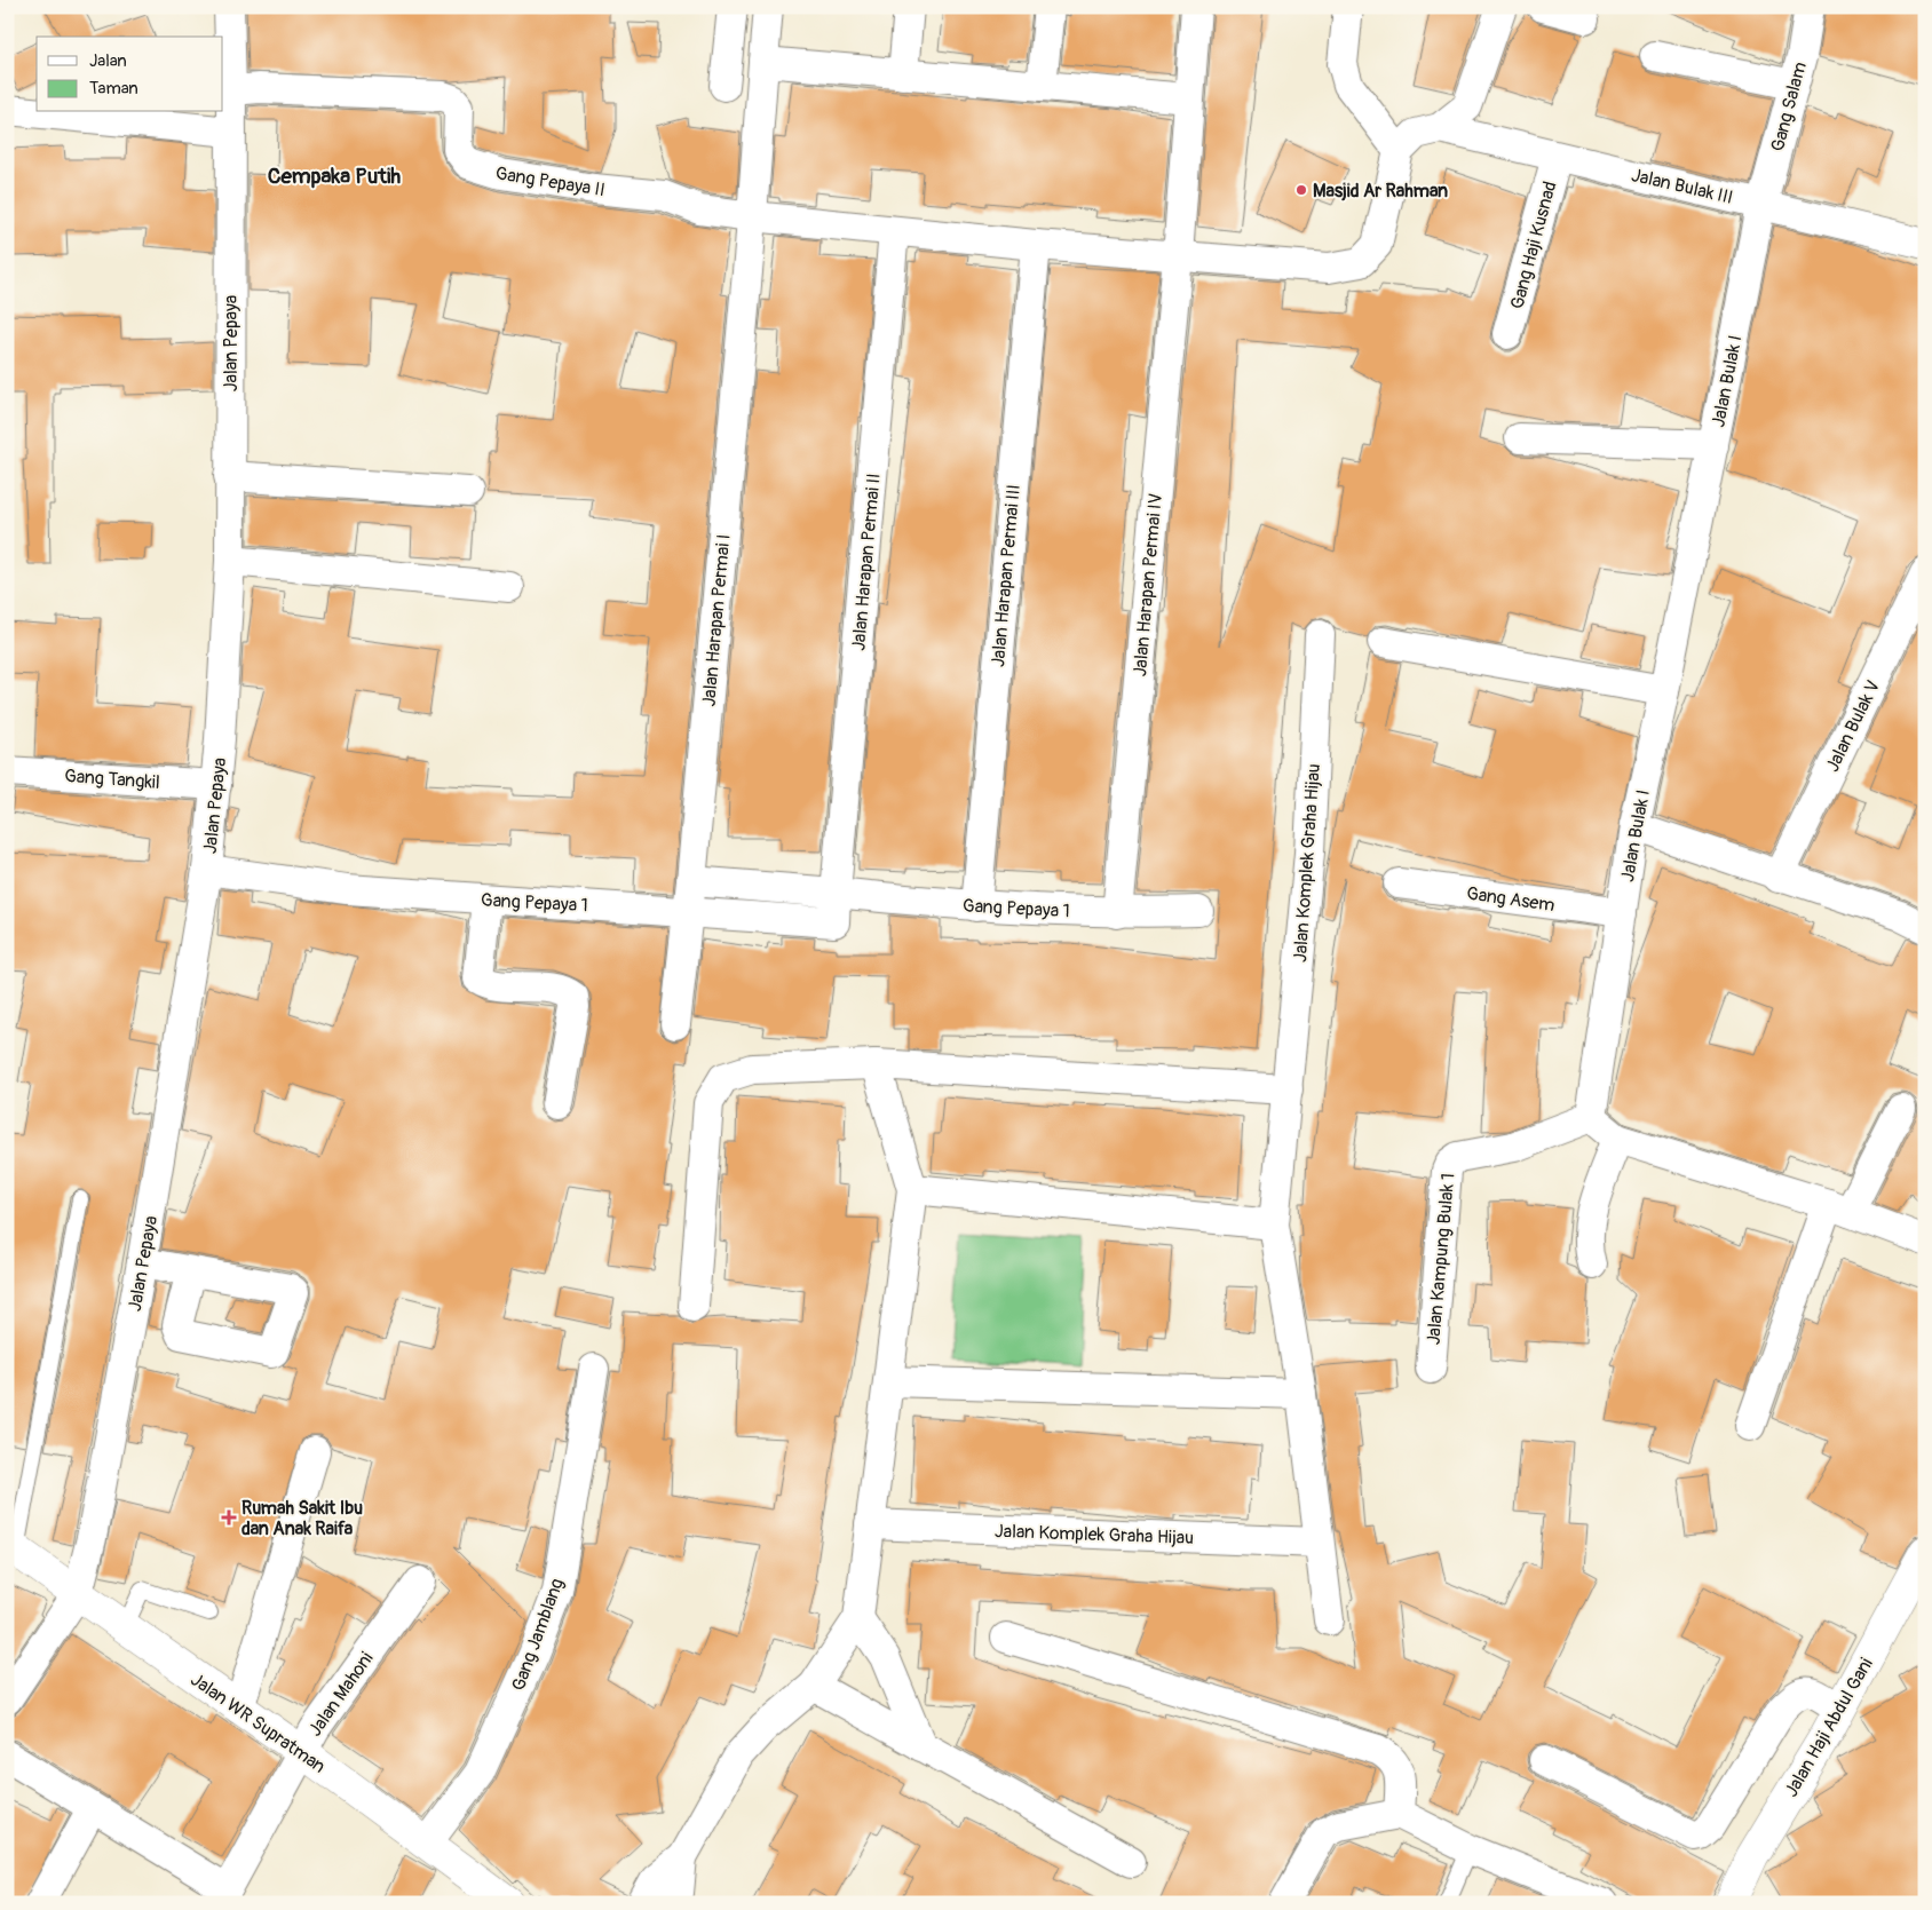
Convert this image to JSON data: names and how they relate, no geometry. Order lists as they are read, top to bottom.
{
  "streets": {
    "main road": ["Jalan WR Supratman", "Jalan Haji Abdul Gani"],
    "street": [
      "Gang Salam",
      "Gang Pepaya II",
      "Jalan Bulak III",
      "Gang Haji Kusnad",
      "Jalan Pepaya",
      "Jalan Bulak I",
      "Jalan Harapan Permai II",
      "Jalan Harapan Permai III",
      "Jalan Harapan Permai IV",
      "Jalan Harapan Permai I",
      "Jalan Bulak V",
      "Gang Tangkil",
      "Jalan Komplek Graha Hijau",
      "Gang Asem",
      "Gang Pepaya 1",
      "Jalan Kampung Bulak 1",
      "Gang Jamblang",
      "Jalan Mahoni"
    ]
  },
  "crossings": [
    ["Gang Salam", "Jalan Bulak III"],
    ["Gang Salam", "Jalan Bulak I"],
    ["Gang Pepaya II", "Jalan Pepaya"],
    ["Gang Pepaya II", "Jalan Harapan Permai I"],
    ["Jalan Bulak III", "Gang Haji Kusnad"],
    ["Jalan Bulak III", "Jalan Bulak I"],
    ["Jalan Pepaya", "Gang Tangkil"],
    ["Jalan Pepaya", "Gang Pepaya 1"],
    ["Jalan Pepaya", "Jalan WR Supratman"],
    ["Jalan Bulak I", "Gang Asem"],
    ["Jalan Bulak I", "Jalan Kampung Bulak 1"],
    ["Jalan Harapan Permai II", "Gang Pepaya 1"],
    ["Jalan Harapan Permai III", "Gang Pepaya 1"],
    ["Jalan Harapan Permai IV", "Gang Pepaya 1"],
    ["Jalan Harapan Permai I", "Gang Pepaya 1"],
    ["Gang Jamblang", "Jalan WR Supratman"],
    ["Jalan Mahoni", "Jalan WR Supratman"]
  ],
  "districts": ["Cempaka Putih"],
  "places": {
    "other": ["Masjid Ar Rahman"],
    "health": ["Rumah Sakit Ibu dan Anak Raifa"]
  },
  "legend": ["Jalan", "Taman"]
}
